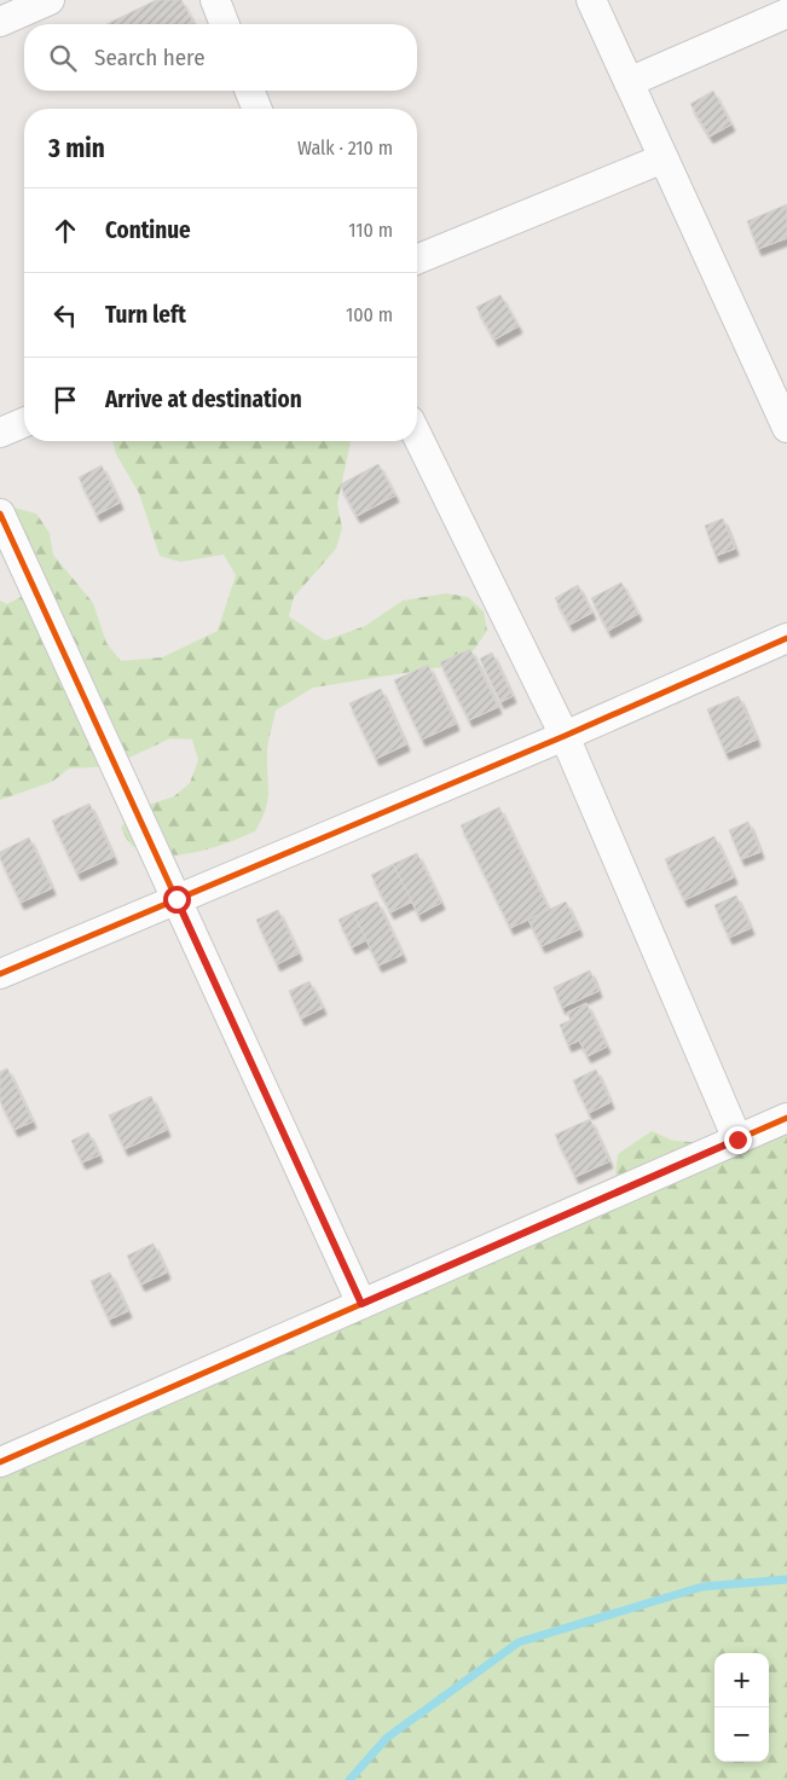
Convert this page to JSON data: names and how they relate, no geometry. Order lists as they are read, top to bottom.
{
  "page": {
    "search": "Search here",
    "heading": ["3 min", "Walk · 210 m"],
    "list": [
      ["Continue", "110 m"],
      ["Turn left", "100 m"],
      "Arrive at destination"
    ],
    "map_buttons": ["+", "−"]
  }
}
